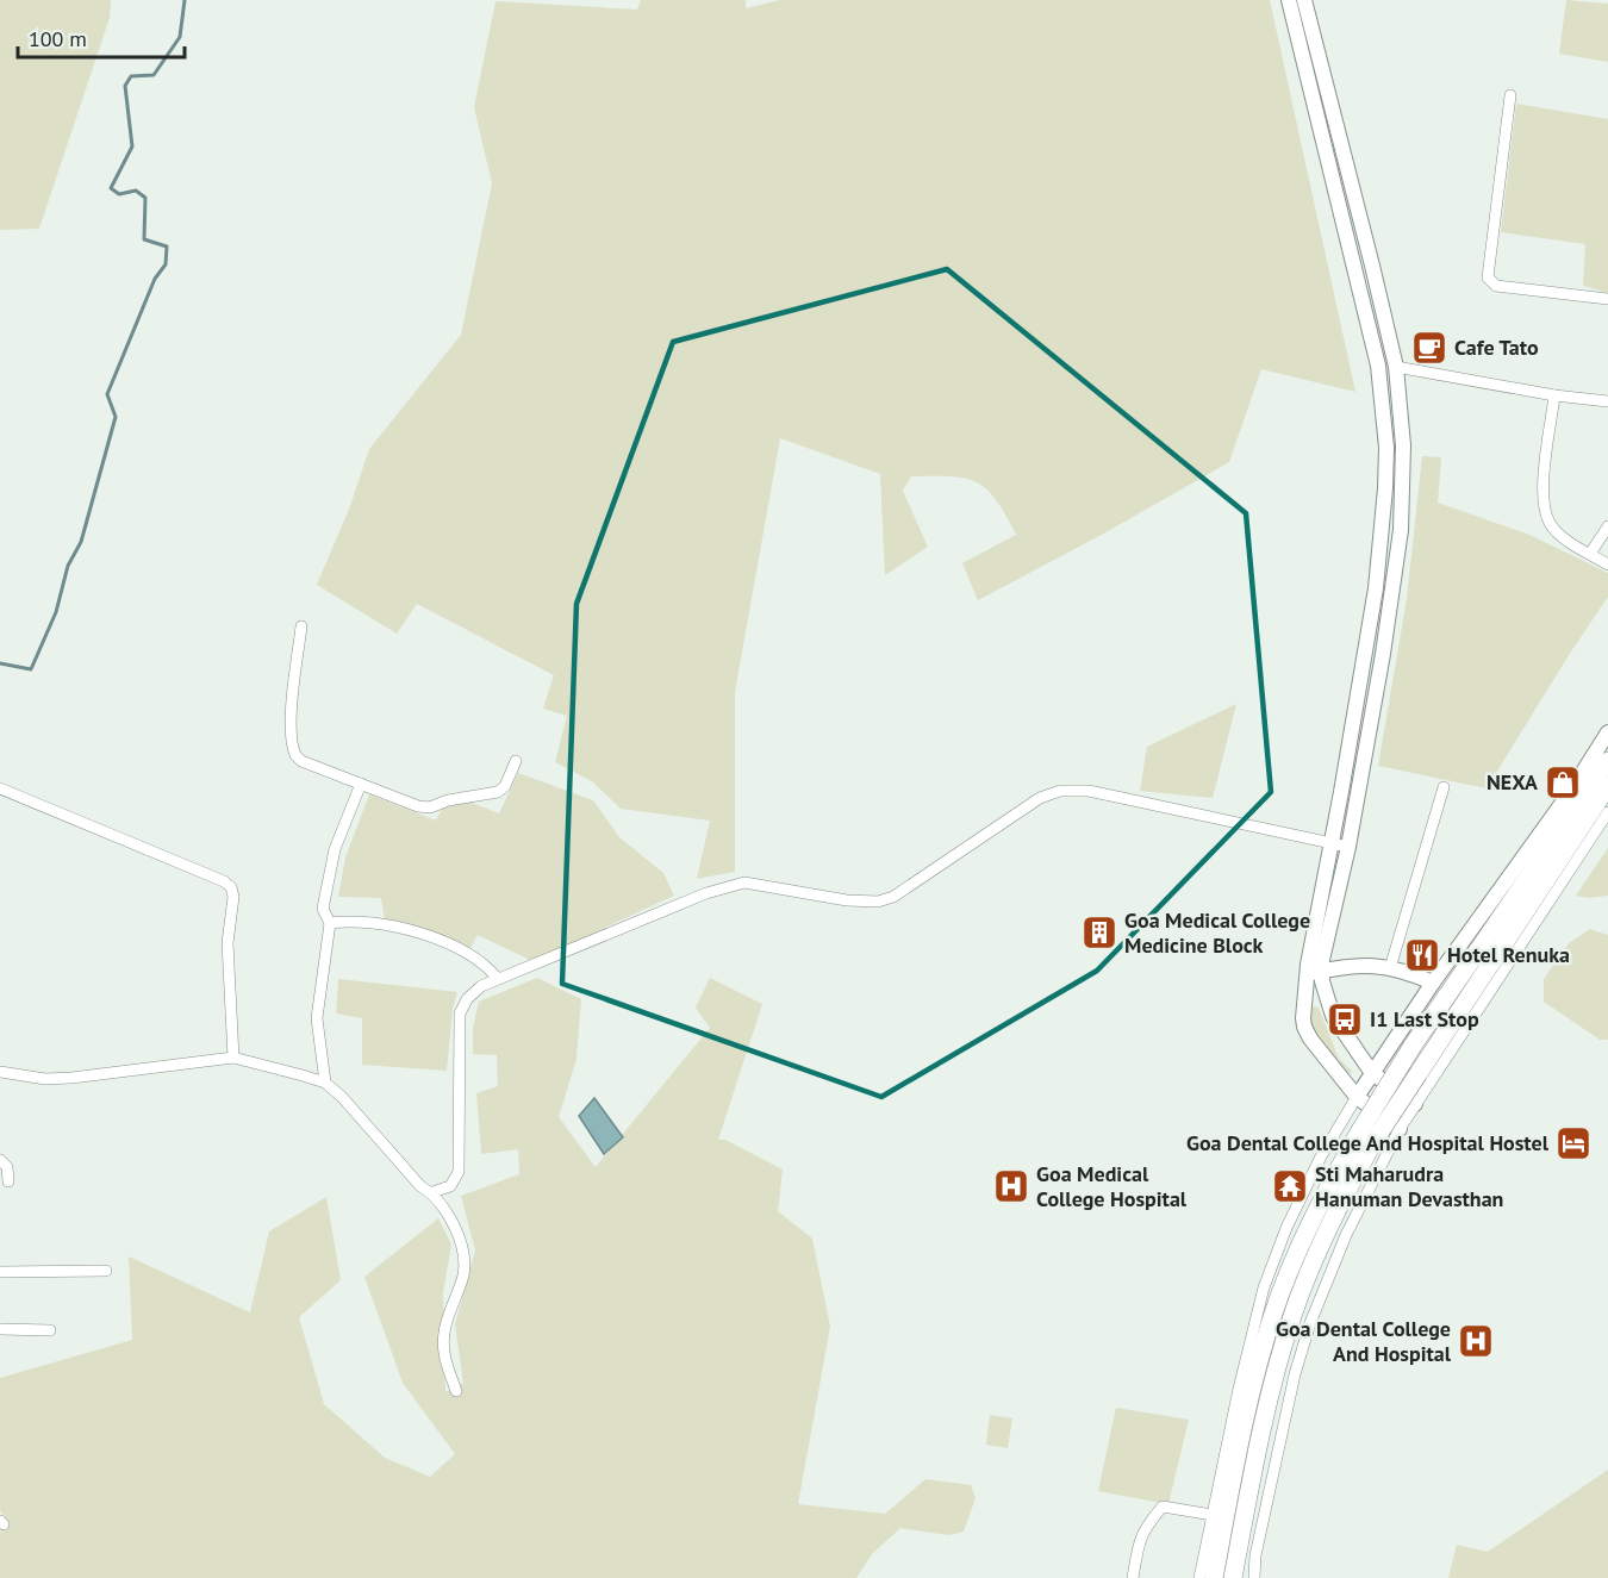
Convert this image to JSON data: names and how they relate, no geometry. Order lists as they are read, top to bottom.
{
  "places": {
    "cafe": ["Cafe Tato"],
    "shop": ["NEXA"],
    "building": ["Goa Medical College Medicine Block"],
    "restaurant": ["Hotel Renuka"],
    "bus stop": ["I1 Last Stop"],
    "hotel": ["Goa Dental College And Hospital Hostel"],
    "hospital": ["Goa Medical College Hospital", "Goa Dental College And Hospital"],
    "temple": ["Sti Maharudra Hanuman Devasthan"]
  },
  "scale_bar": "100 m"
}
